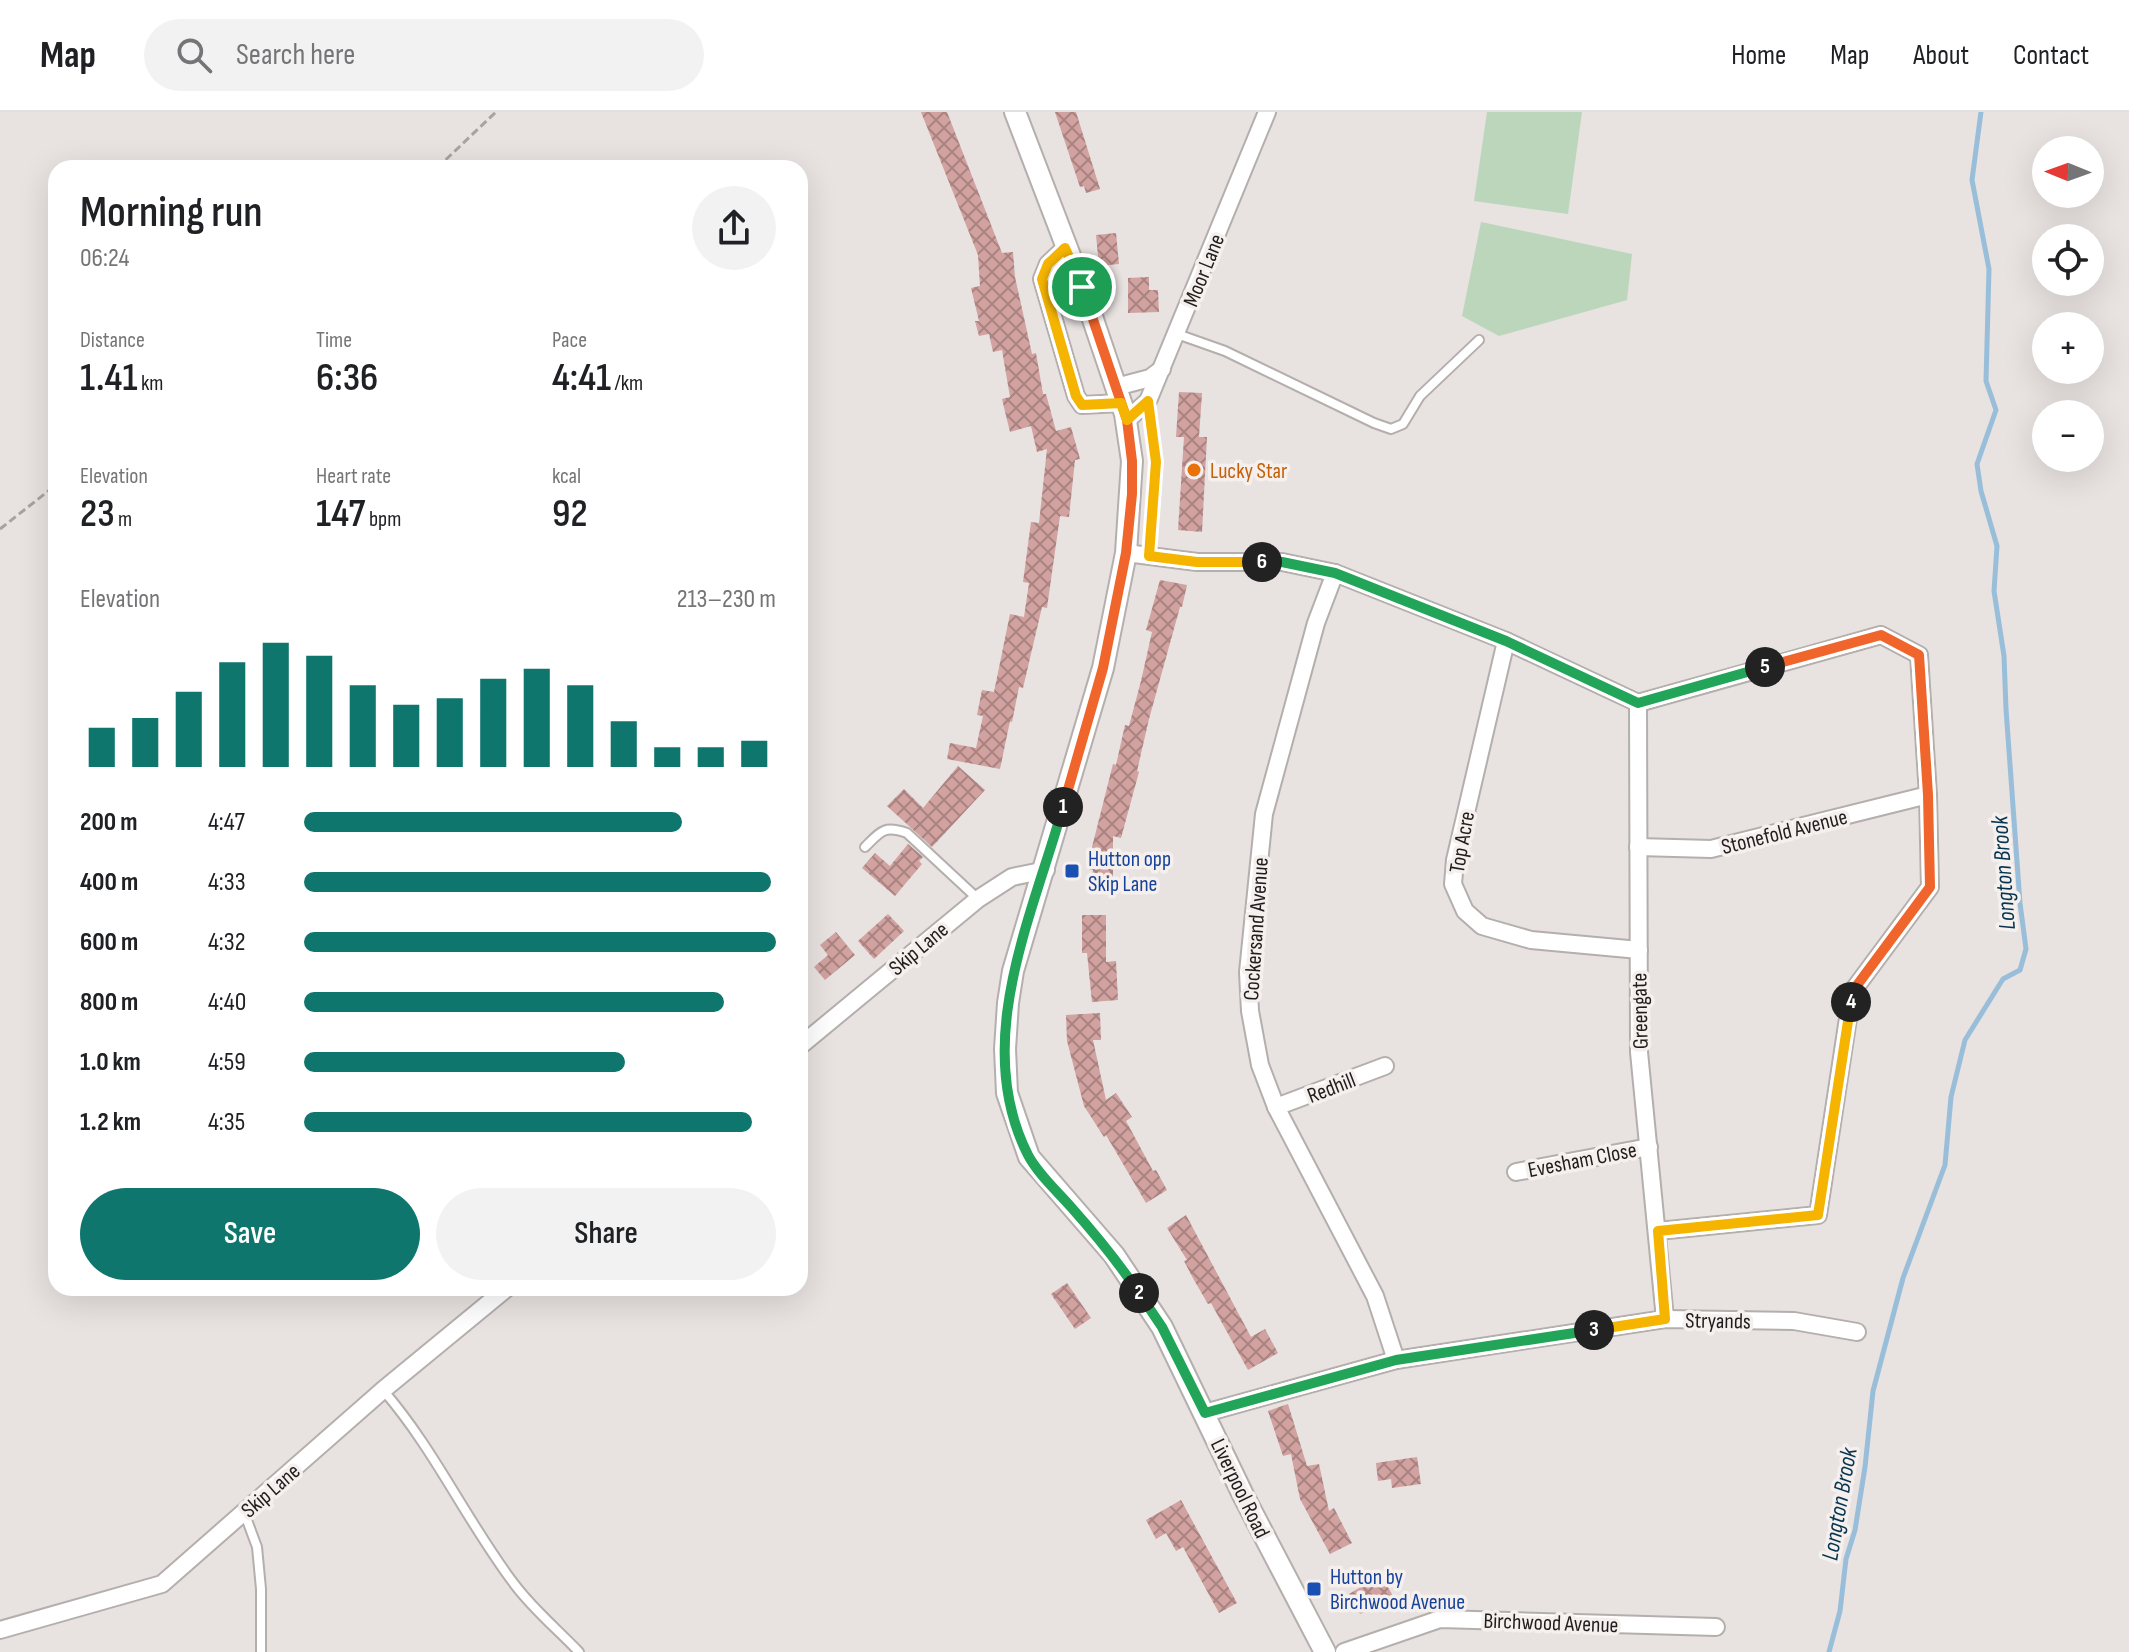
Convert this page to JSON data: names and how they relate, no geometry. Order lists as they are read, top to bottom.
{
  "streets": {
    "street": [
      "Moor Lane",
      "Stonefold Avenue",
      "Top Acre",
      "Cockersand Avenue",
      "Skip Lane",
      "Greengate",
      "Redhill",
      "Evesham Close",
      "Stryands",
      "Liverpool Road",
      "Birchwood Avenue"
    ]
  },
  "crossings": [
    ["Moor Lane", "Liverpool Road"],
    ["Stonefold Avenue", "Greengate"],
    ["Top Acre", "Greengate"],
    ["Cockersand Avenue", "Redhill"],
    ["Cockersand Avenue", "Stryands"],
    ["Skip Lane", "Liverpool Road"],
    ["Greengate", "Evesham Close"],
    ["Greengate", "Stryands"],
    ["Stryands", "Liverpool Road"]
  ],
  "water": ["Longton Brook"],
  "places": {
    "other": ["Lucky Star"],
    "transit": ["Hutton opp Skip Lane", "Hutton by Birchwood Avenue"]
  },
  "north": "left",
  "page": {
    "header": "Map",
    "search": "Search here",
    "nav": [
      "Home",
      "Map",
      "About",
      "Contact"
    ],
    "map_buttons": ["+", "−"],
    "heading": ["Morning run", "06:24"],
    "stats": [
      ["Distance", "1.41 km"],
      ["Time", "6:36"],
      ["Pace", "4:41 /km"],
      ["Elevation", "23 m"],
      ["Heart rate", "147 bpm"],
      ["kcal", "92"]
    ],
    "pins": [
      "6",
      "5",
      "1",
      "4",
      "2",
      "3"
    ],
    "chart": ["Elevation", "213–230 m"],
    "list": [
      {
        "name": "200 m",
        "note": "4:47"
      },
      {
        "name": "400 m",
        "note": "4:33"
      },
      {
        "name": "600 m",
        "note": "4:32"
      },
      {
        "name": "800 m",
        "note": "4:40"
      },
      {
        "name": "1.0 km",
        "note": "4:59"
      },
      {
        "name": "1.2 km",
        "note": "4:35"
      }
    ],
    "buttons": ["Save", "Share"]
  }
}
